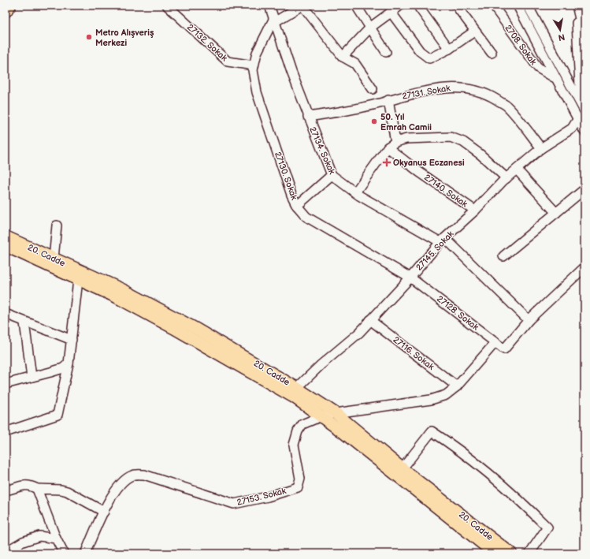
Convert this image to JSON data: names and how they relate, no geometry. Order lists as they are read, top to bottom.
{
  "streets": {
    "main road": ["20. Cadde"],
    "street": [
      "27132. Sokak",
      "2708. Sokak",
      "27131. Sokak",
      "27134. Sokak",
      "27130. Sokak",
      "27140. Sokak",
      "27145. Sokak",
      "27128. Sokak",
      "27116. Sokak",
      "27153. Sokak"
    ]
  },
  "crossings": [
    ["27132. Sokak", "27130. Sokak"],
    ["27131. Sokak", "27134. Sokak"],
    ["27131. Sokak", "27145. Sokak"],
    ["27134. Sokak", "27130. Sokak"],
    ["27134. Sokak", "27145. Sokak"],
    ["27134. Sokak", "27128. Sokak"],
    ["27130. Sokak", "27145. Sokak"],
    ["27130. Sokak", "27128. Sokak"],
    ["27140. Sokak", "27145. Sokak"],
    ["27145. Sokak", "20. Cadde"],
    ["27145. Sokak", "27128. Sokak"],
    ["27145. Sokak", "27116. Sokak"],
    ["20. Cadde", "27153. Sokak"],
    ["27128. Sokak", "27153. Sokak"],
    ["27116. Sokak", "27153. Sokak"]
  ],
  "places": {
    "other": ["Metro Alışveriş Merkezi", "50. Yıl Emrah Camii"],
    "health": ["Okyanus Eczanesi"]
  },
  "north": "bottom"
}
